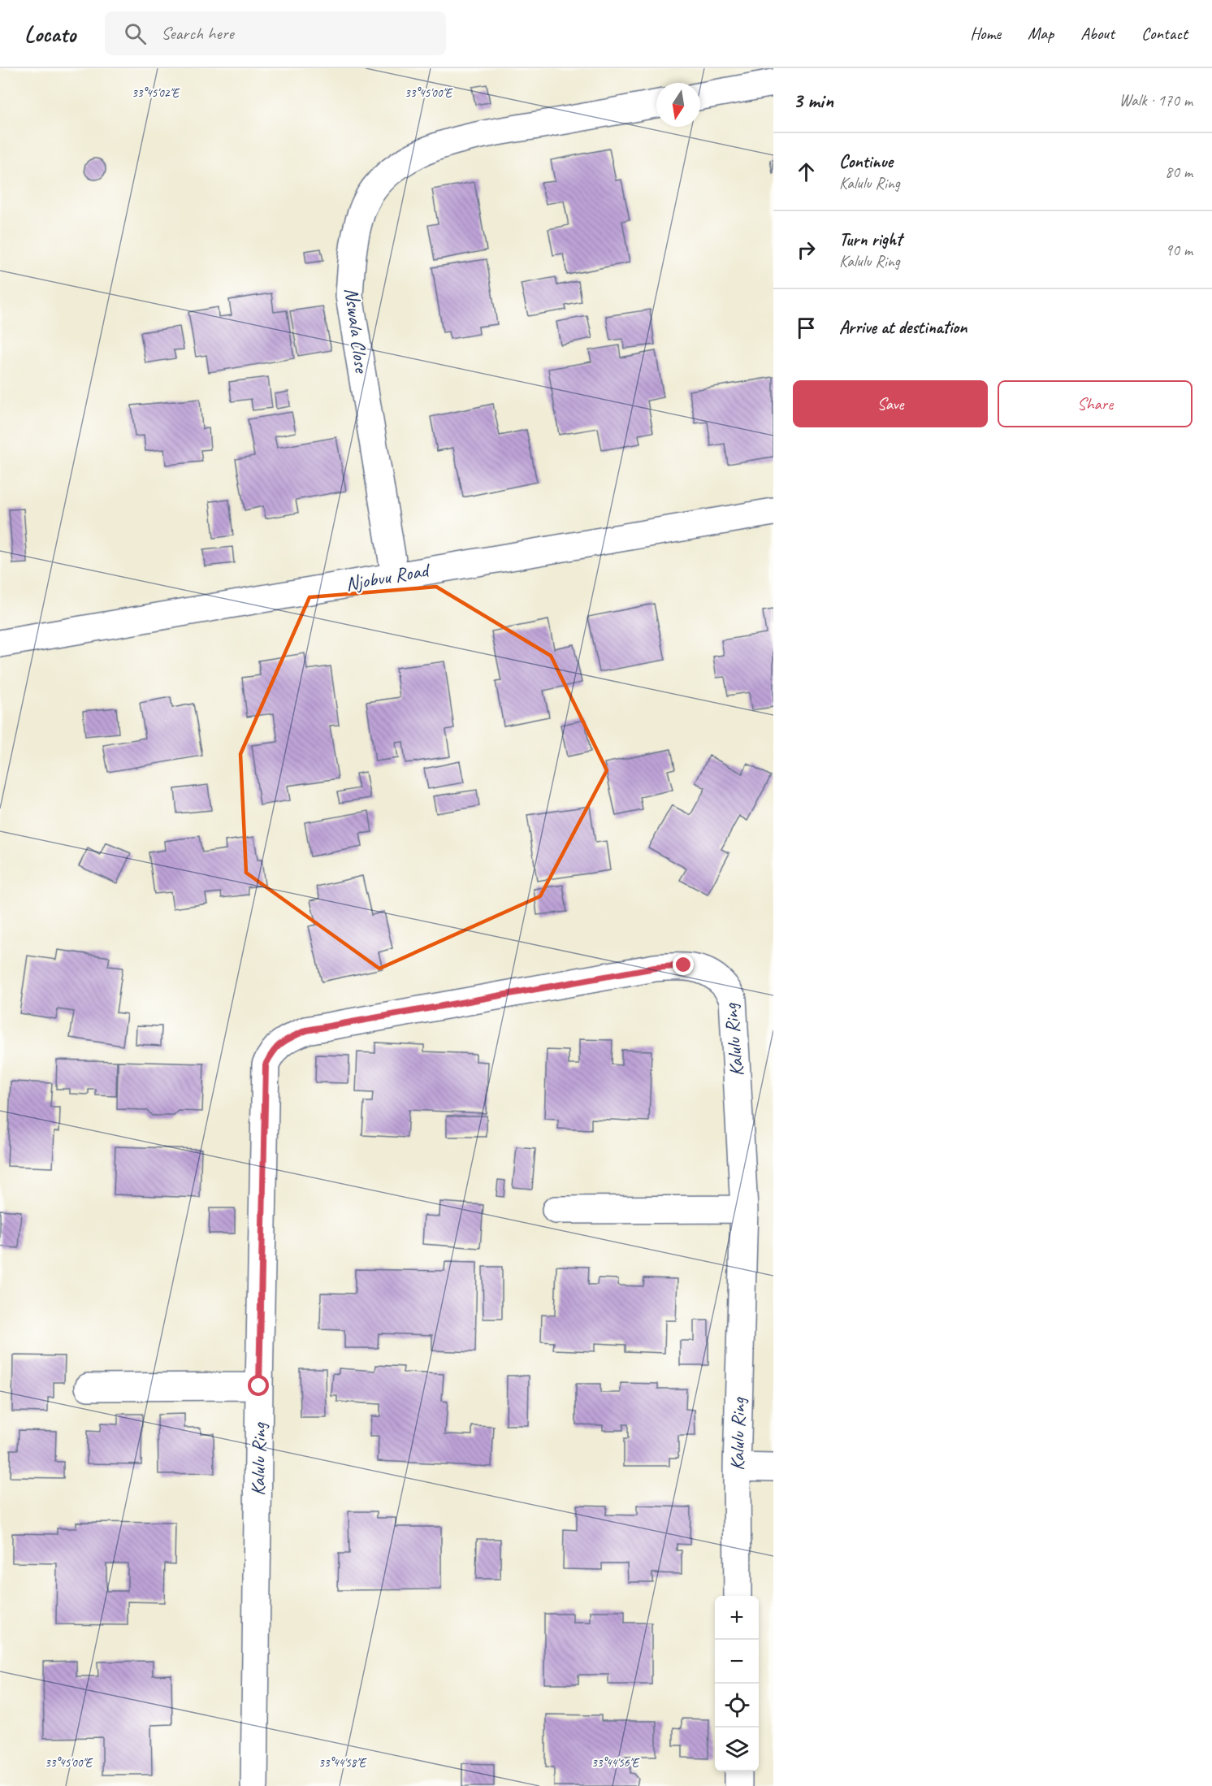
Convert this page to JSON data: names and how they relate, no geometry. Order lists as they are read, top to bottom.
{
  "streets": {
    "street": ["Nswala Close", "Njobvu Road", "Kalulu Ring"]
  },
  "crossings": [
    ["Nswala Close", "Njobvu Road"]
  ],
  "north": "bottom",
  "page": {
    "header": "Locato",
    "search": "Search here",
    "nav": [
      "Home",
      "Map",
      "About",
      "Contact"
    ],
    "heading": ["3 min", "Walk · 170 m"],
    "list": [
      ["Continue", "Kalulu Ring", "80 m"],
      ["Turn right", "Kalulu Ring", "90 m"],
      "Arrive at destination"
    ],
    "buttons": ["Save", "Share"],
    "map_buttons": ["+", "−"]
  },
  "coordinates": [
    "33°45'02\"E",
    "33°45'00\"E",
    "33°44'58\"E",
    "33°44'56\"E"
  ]
}
